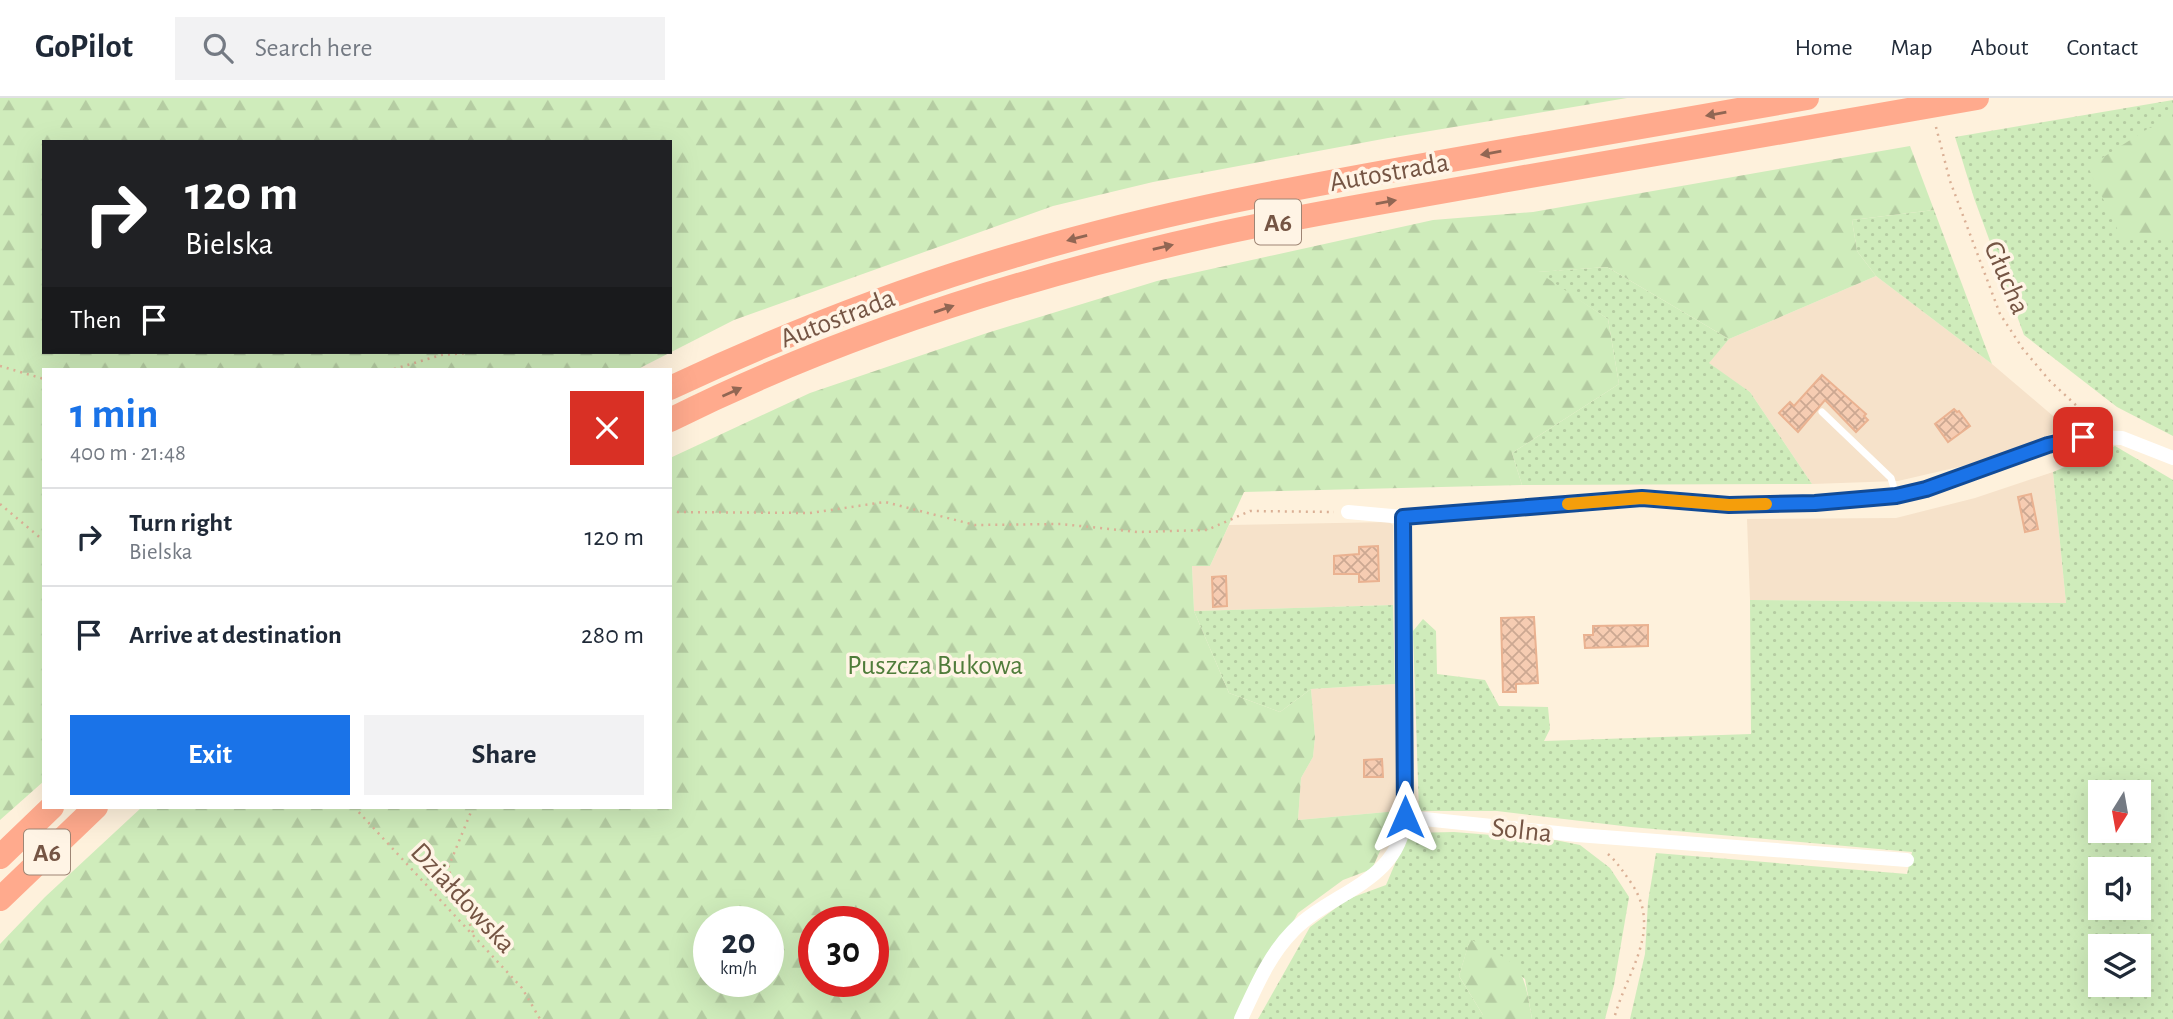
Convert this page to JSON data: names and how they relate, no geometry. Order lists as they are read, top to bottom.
{
  "streets": {
    "highway": ["Autostrada", "A6"],
    "street": ["Solna"],
    "path": ["Głucha", "Działdowska"]
  },
  "parks": ["Puszcza Bukowa"],
  "north": "bottom",
  "page": {
    "header": "GoPilot",
    "search": "Search here",
    "nav": [
      "Home",
      "Map",
      "About",
      "Contact"
    ],
    "turn": ["120 m", "Bielska"],
    "then": "Then",
    "heading": ["1 min", "400 m · 21:48"],
    "list": [
      {
        "name": "Turn right",
        "note": "Bielska",
        "value": "120 m"
      },
      {
        "name": "Arrive at destination",
        "value": "280 m"
      }
    ],
    "buttons": ["Exit", "Share"],
    "speed": "20 km/h",
    "limit": "30"
  }
}
